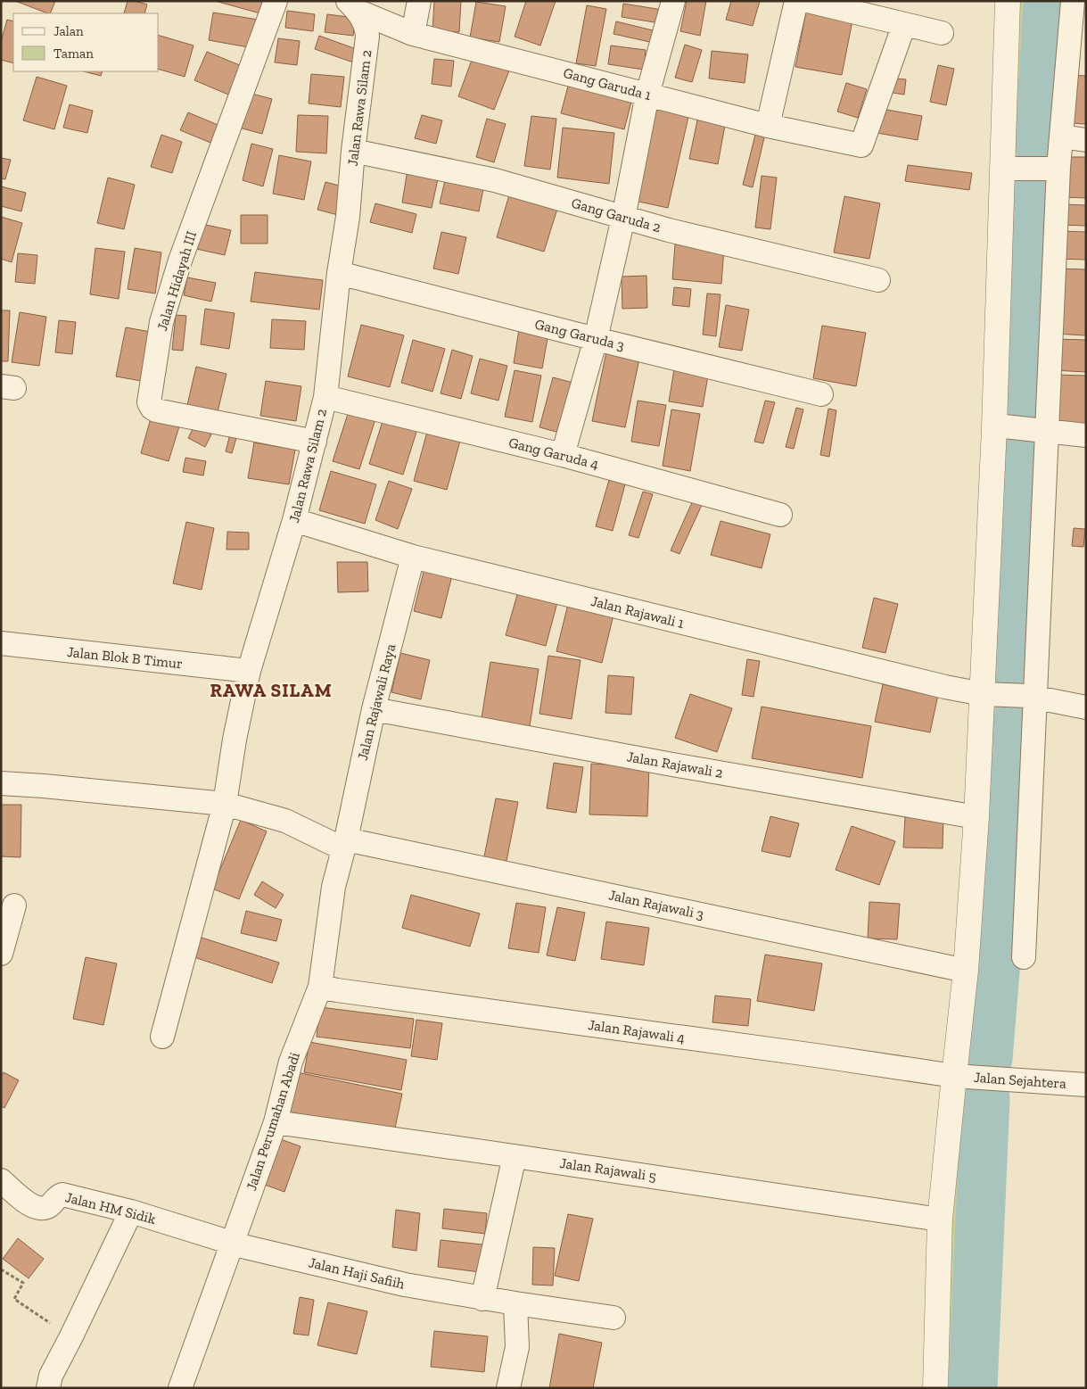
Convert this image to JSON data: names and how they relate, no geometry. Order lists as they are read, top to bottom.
{
  "streets": {
    "street": [
      "Gang Garuda 1",
      "Jalan Rawa Silam 2",
      "Gang Garuda 2",
      "Jalan Hidayah III",
      "Gang Garuda 3",
      "Gang Garuda 4",
      "Jalan Rajawali 1",
      "Jalan Blok B Timur",
      "Jalan Rajawali Raya",
      "Jalan Rajawali 2",
      "Jalan Rajawali 3",
      "Jalan Rajawali 4",
      "Jalan Sejahtera",
      "Jalan Perumahan Abadi",
      "Jalan Rajawali 5",
      "Jalan HM Sidik",
      "Jalan Haji Safiih"
    ]
  },
  "crossings": [
    ["Gang Garuda 1", "Jalan Rawa Silam 2"],
    ["Jalan Rawa Silam 2", "Gang Garuda 2"],
    ["Jalan Rawa Silam 2", "Jalan Hidayah III"],
    ["Jalan Rawa Silam 2", "Gang Garuda 3"],
    ["Jalan Rawa Silam 2", "Gang Garuda 4"],
    ["Jalan Rawa Silam 2", "Jalan Rajawali 1"],
    ["Jalan Rawa Silam 2", "Jalan Blok B Timur"],
    ["Jalan Rajawali 1", "Jalan Rajawali Raya"],
    ["Jalan Rajawali Raya", "Jalan Rajawali 2"],
    ["Jalan Rajawali Raya", "Jalan Rajawali 3"],
    ["Jalan Rajawali Raya", "Jalan Perumahan Abadi"],
    ["Jalan Rajawali 3", "Jalan Perumahan Abadi"],
    ["Jalan Rajawali 4", "Jalan Sejahtera"],
    ["Jalan Rajawali 4", "Jalan Perumahan Abadi"],
    ["Jalan Perumahan Abadi", "Jalan Rajawali 5"],
    ["Jalan Perumahan Abadi", "Jalan HM Sidik"],
    ["Jalan Perumahan Abadi", "Jalan Haji Safiih"],
    ["Jalan HM Sidik", "Jalan Haji Safiih"]
  ],
  "districts": ["RAWA SILAM"],
  "legend": ["Jalan", "Taman"]
}
